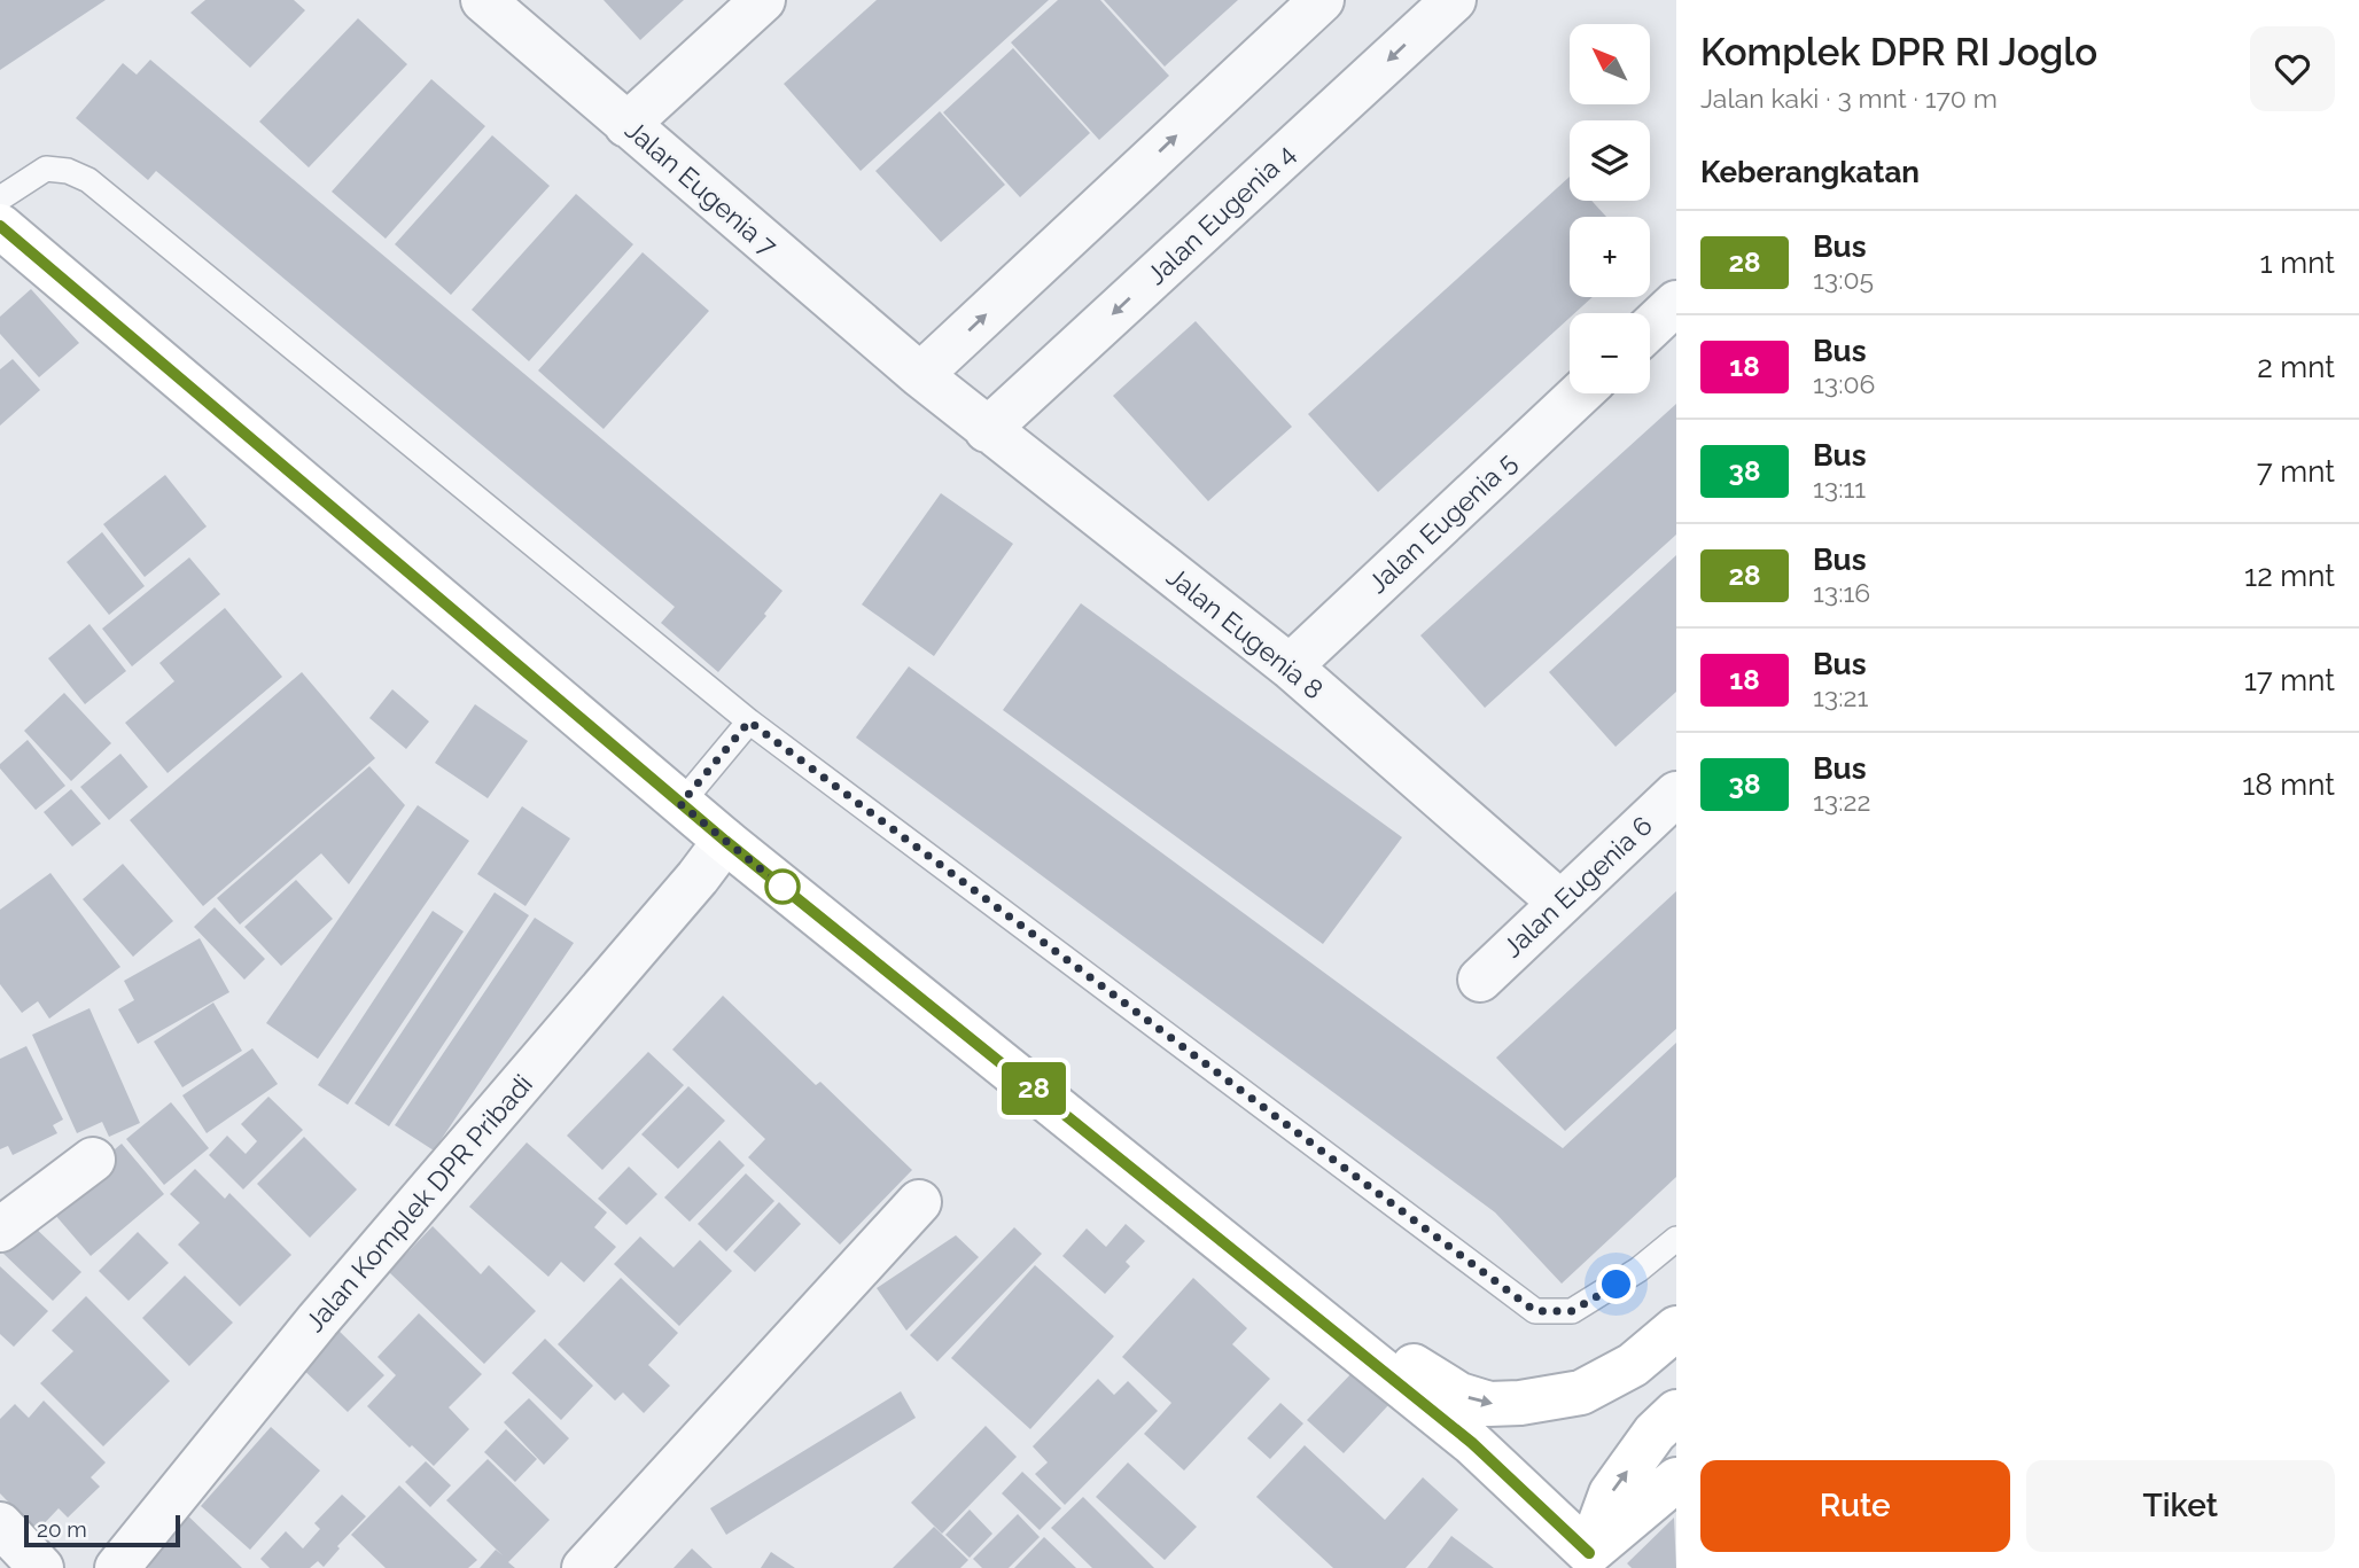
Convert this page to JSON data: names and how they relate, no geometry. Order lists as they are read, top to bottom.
{
  "streets": {
    "street": [
      "Jalan Eugenia 7",
      "Jalan Eugenia 4",
      "Jalan Eugenia 5",
      "Jalan Eugenia 8",
      "Jalan Eugenia 6",
      "Jalan Komplek DPR Pribadi"
    ]
  },
  "crossings": [
    ["Jalan Eugenia 7", "Jalan Eugenia 8"],
    ["Jalan Eugenia 4", "Jalan Eugenia 8"],
    ["Jalan Eugenia 5", "Jalan Eugenia 8"],
    ["Jalan Eugenia 8", "Jalan Eugenia 6"]
  ],
  "lines": ["bus line 28"],
  "scale_bar": "20 m",
  "north": "top left",
  "page": {
    "on_map": "28",
    "heading": [
      ["Komplek DPR RI Joglo", "Jalan kaki · 3 mnt · 170 m"],
      "Keberangkatan"
    ],
    "map_buttons": ["+", "−"],
    "list": [
      {
        "mark": "28",
        "name": "Bus",
        "note": "13:05",
        "value": "1 mnt"
      },
      {
        "mark": "18",
        "name": "Bus",
        "note": "13:06",
        "value": "2 mnt"
      },
      {
        "mark": "38",
        "name": "Bus",
        "note": "13:11",
        "value": "7 mnt"
      },
      {
        "mark": "28",
        "name": "Bus",
        "note": "13:16",
        "value": "12 mnt"
      },
      {
        "mark": "18",
        "name": "Bus",
        "note": "13:21",
        "value": "17 mnt"
      },
      {
        "mark": "38",
        "name": "Bus",
        "note": "13:22",
        "value": "18 mnt"
      }
    ],
    "buttons": ["Rute", "Tiket"],
    "scale": "20 m"
  }
}
